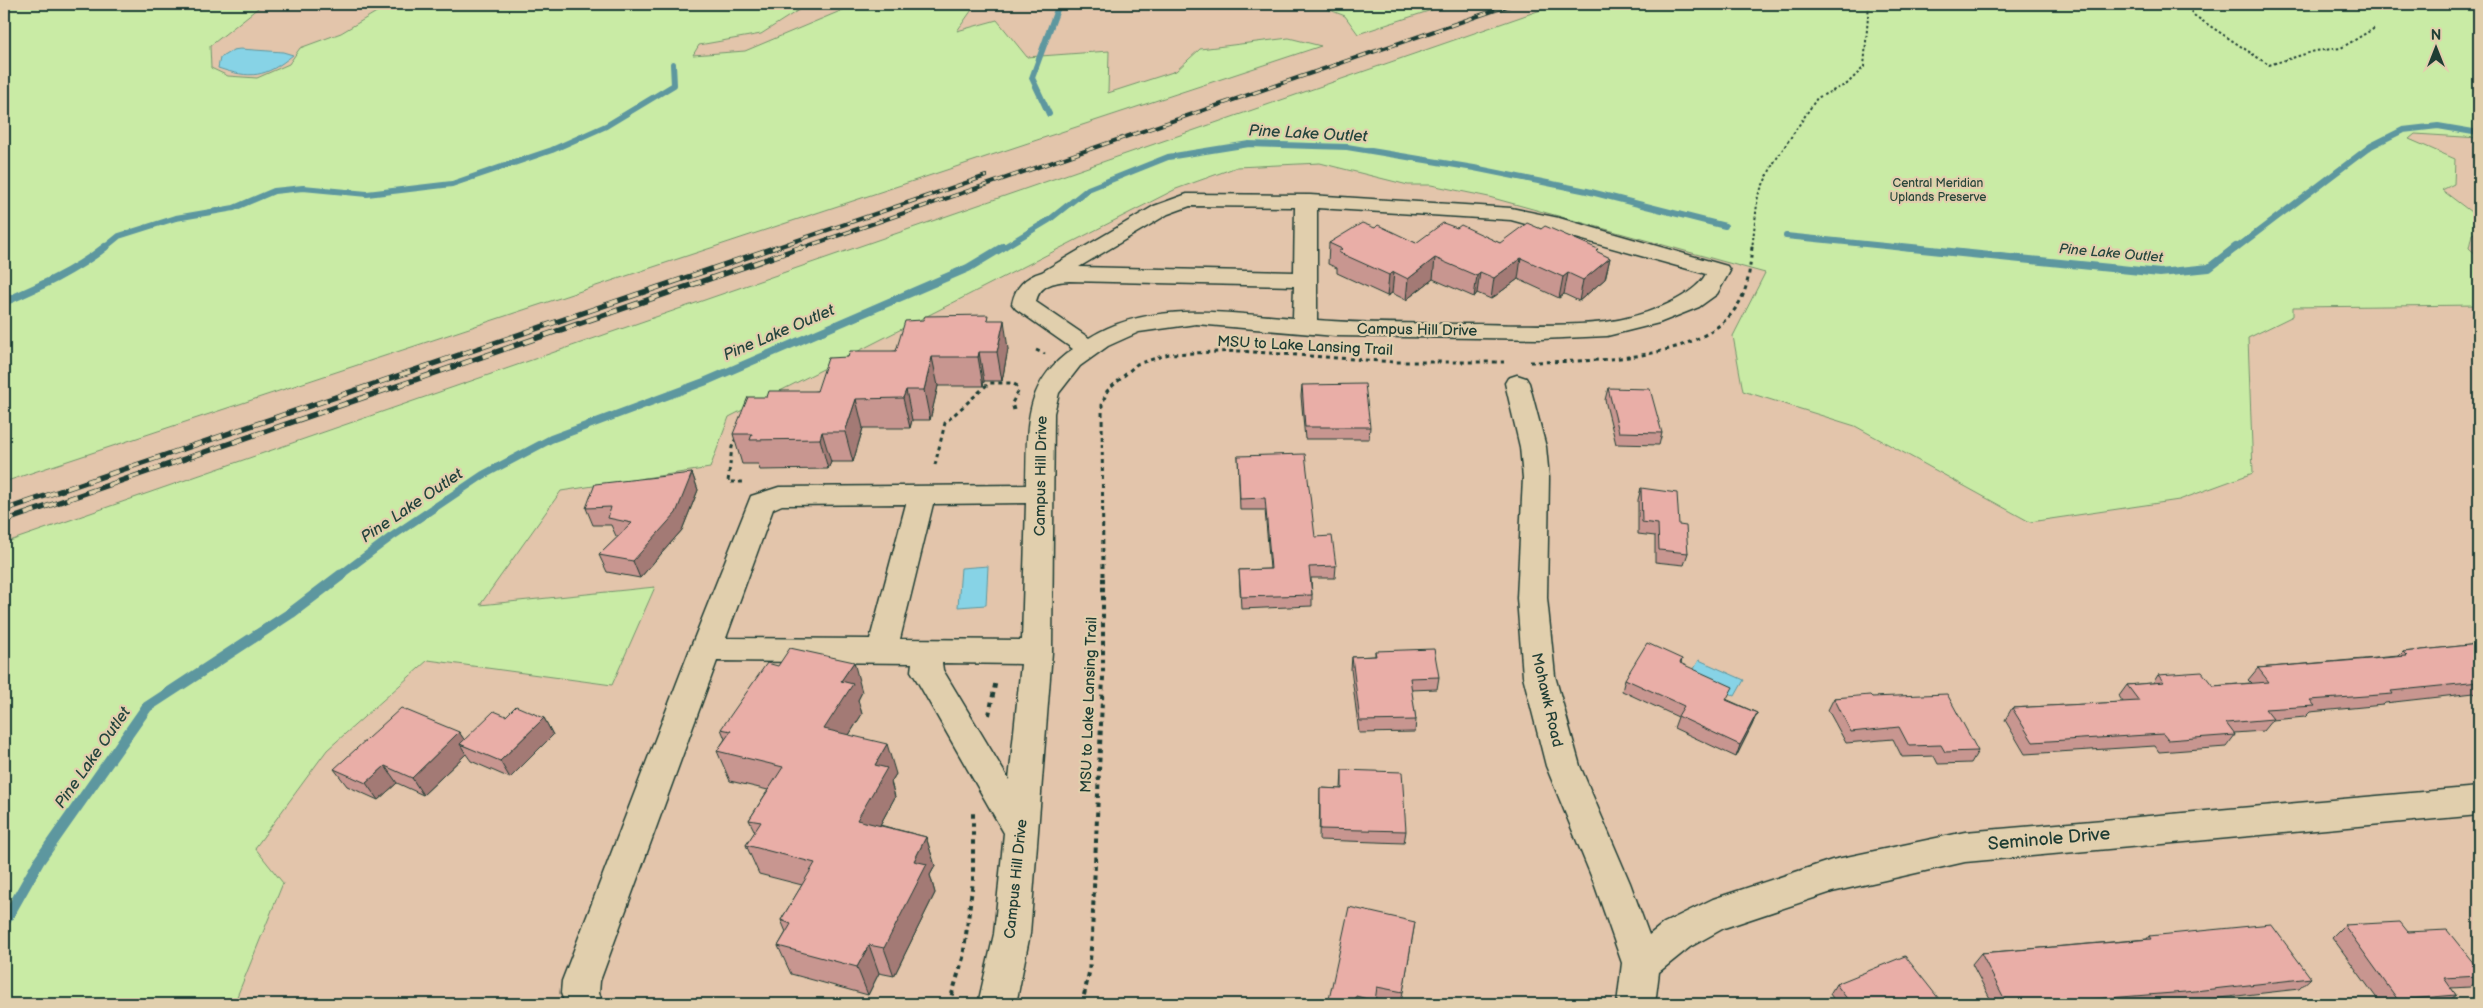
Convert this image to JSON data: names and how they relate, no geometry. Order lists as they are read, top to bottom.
{
  "streets": {
    "street": ["Campus Hill Drive", "Mohawk Road", "Seminole Drive"],
    "path": ["MSU to Lake Lansing Trail"]
  },
  "crossings": [
    ["MSU to Lake Lansing Trail", "Mohawk Road"],
    ["Mohawk Road", "Seminole Drive"]
  ],
  "water": ["Pine Lake Outlet"],
  "parks": ["Central Meridian Uplands Preserve"],
  "north": "top"
}
